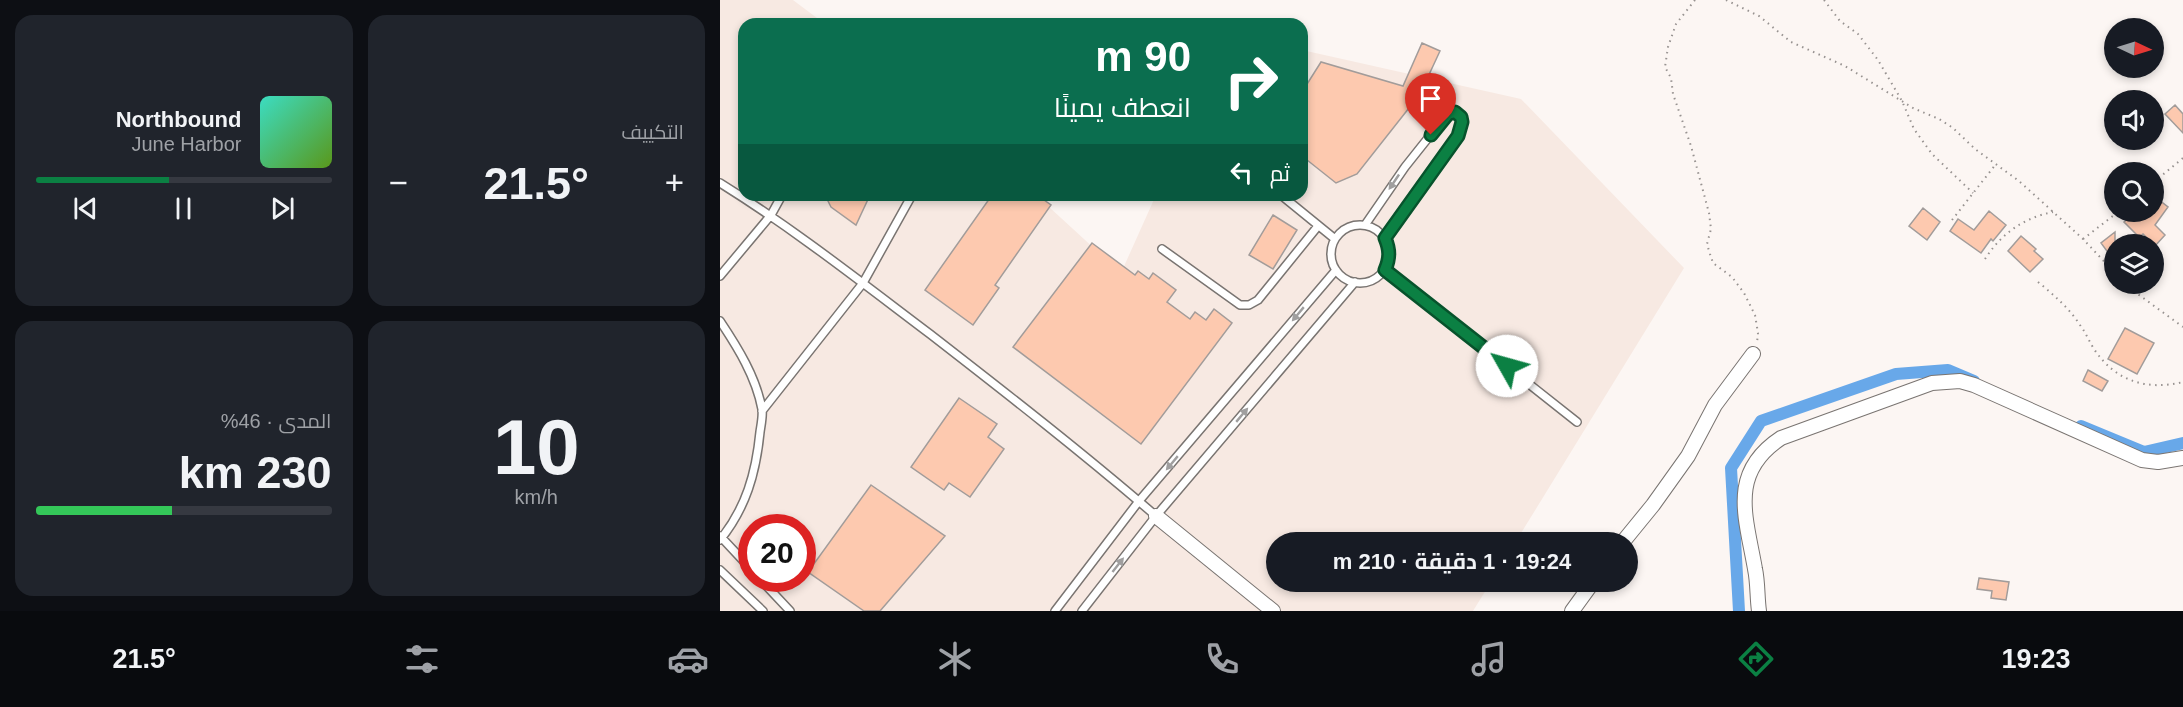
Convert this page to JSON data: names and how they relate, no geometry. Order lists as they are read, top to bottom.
{
  "north": "right",
  "page": {
    "tile": [
      "التكييف",
      ["10", "km/h"],
      ["المدى · 46%", "230 km"]
    ],
    "turn": ["90 m", "انعطف يمينًا"],
    "song": ["Northbound", "June Harbor"],
    "then": "ثم",
    "heat": ["−", "21.5°", "+"],
    "limit": "20",
    "trip": "19:24 · 1 دقيقة · 210 m",
    "tabs": ["19:23", "21.5°"]
  }
}
